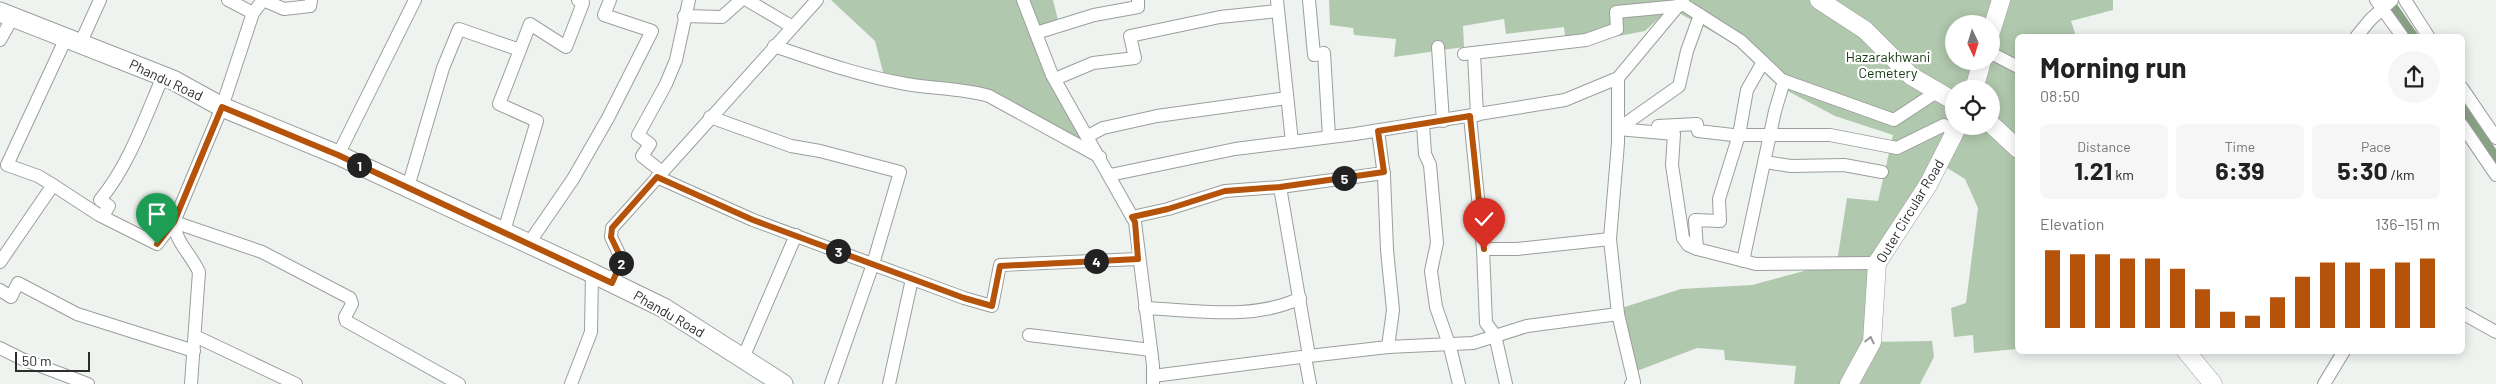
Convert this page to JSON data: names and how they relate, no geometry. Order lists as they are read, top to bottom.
{
  "streets": {
    "main road": ["Phandu Road"],
    "street": ["Outer Circular Road"]
  },
  "one_way": ["Outer Circular Road"],
  "parks": ["Hazarakhwani Cemetery"],
  "scale_bar": "50 m",
  "north": "bottom",
  "page": {
    "heading": ["Morning run", "08:50"],
    "stats": [
      ["Distance", "1.21 km"],
      ["Time", "6:39"],
      ["Pace", "5:30 /km"]
    ],
    "pins": [
      "1",
      "5",
      "3",
      "4",
      "2"
    ],
    "chart": ["Elevation", "136–151 m"],
    "scale": "50 m"
  }
}
